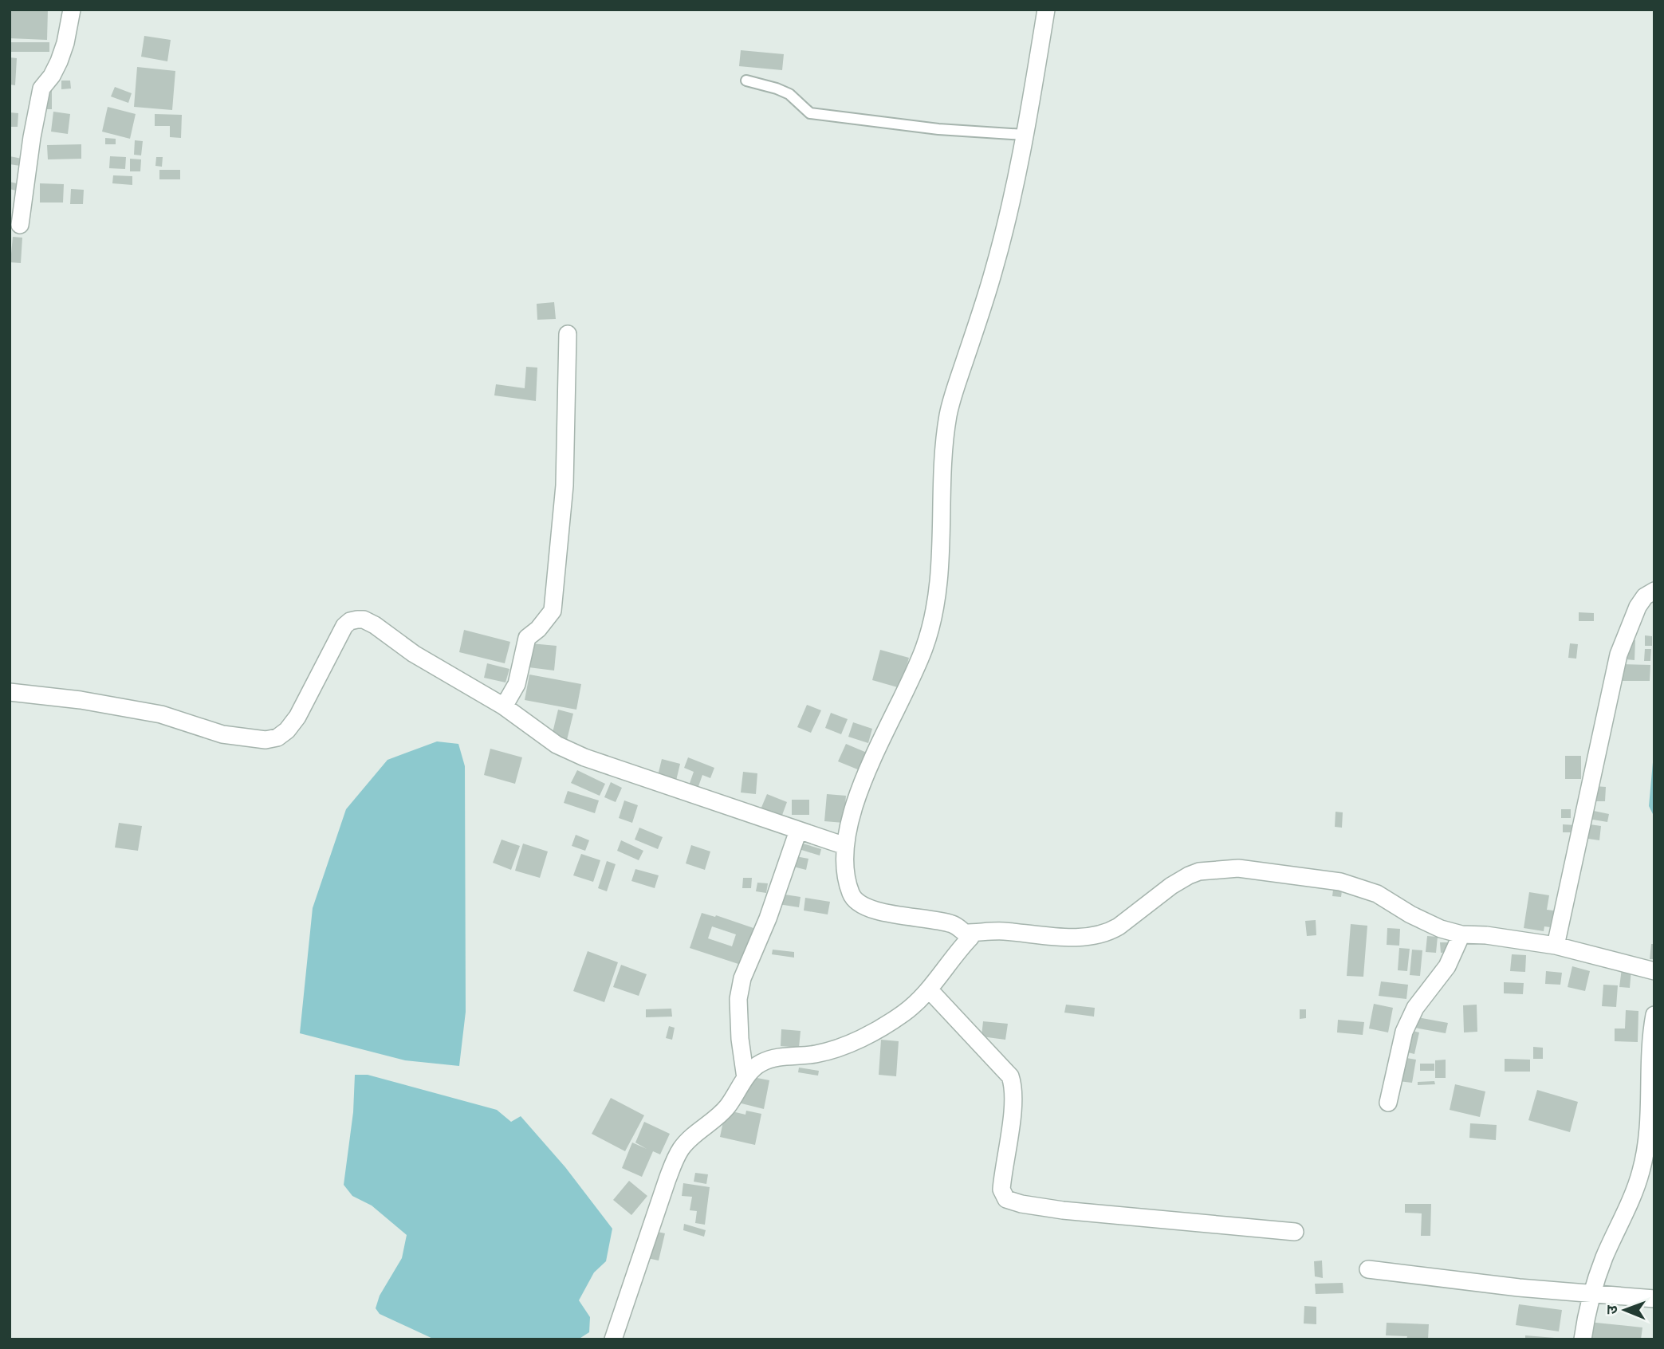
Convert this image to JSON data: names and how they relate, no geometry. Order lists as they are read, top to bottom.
{
  "north": "left"
}
